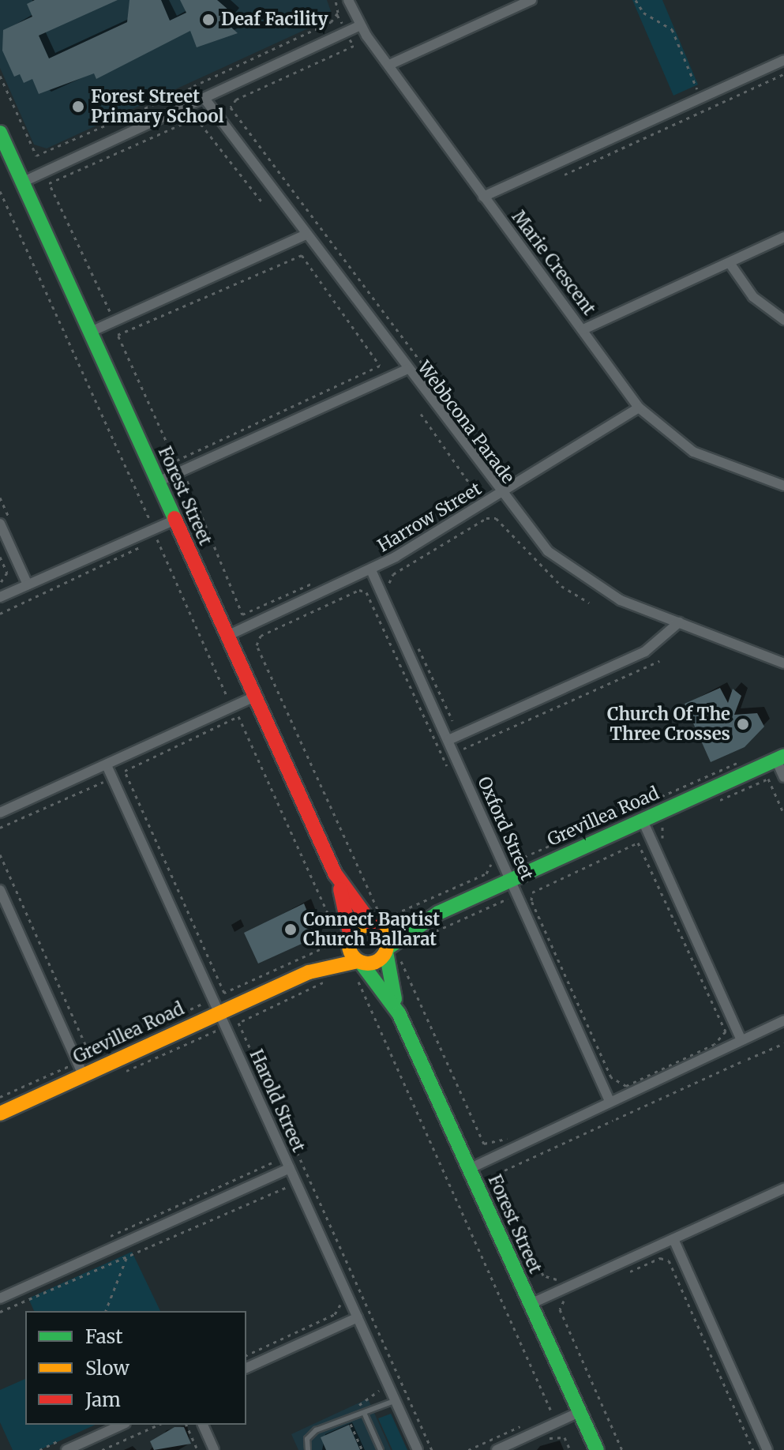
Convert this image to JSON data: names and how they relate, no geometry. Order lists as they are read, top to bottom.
{
  "streets": {
    "street": [
      "Marie Crescent",
      "Webbcona Parade",
      "Forest Street",
      "Harrow Street",
      "Grevillea Road",
      "Oxford Street",
      "Harold Street"
    ]
  },
  "crossings": [
    ["Marie Crescent", "Harrow Street"],
    ["Webbcona Parade", "Harrow Street"],
    ["Forest Street", "Harrow Street"],
    ["Forest Street", "Grevillea Road"],
    ["Harrow Street", "Oxford Street"],
    ["Grevillea Road", "Oxford Street"],
    ["Grevillea Road", "Harold Street"]
  ],
  "places": [
    "Deaf Facility",
    "Forest Street Primary School",
    "Church Of The Three Crosses",
    "Connect Baptist Church Ballarat"
  ],
  "legend": ["Fast", "Slow", "Jam"]
}
